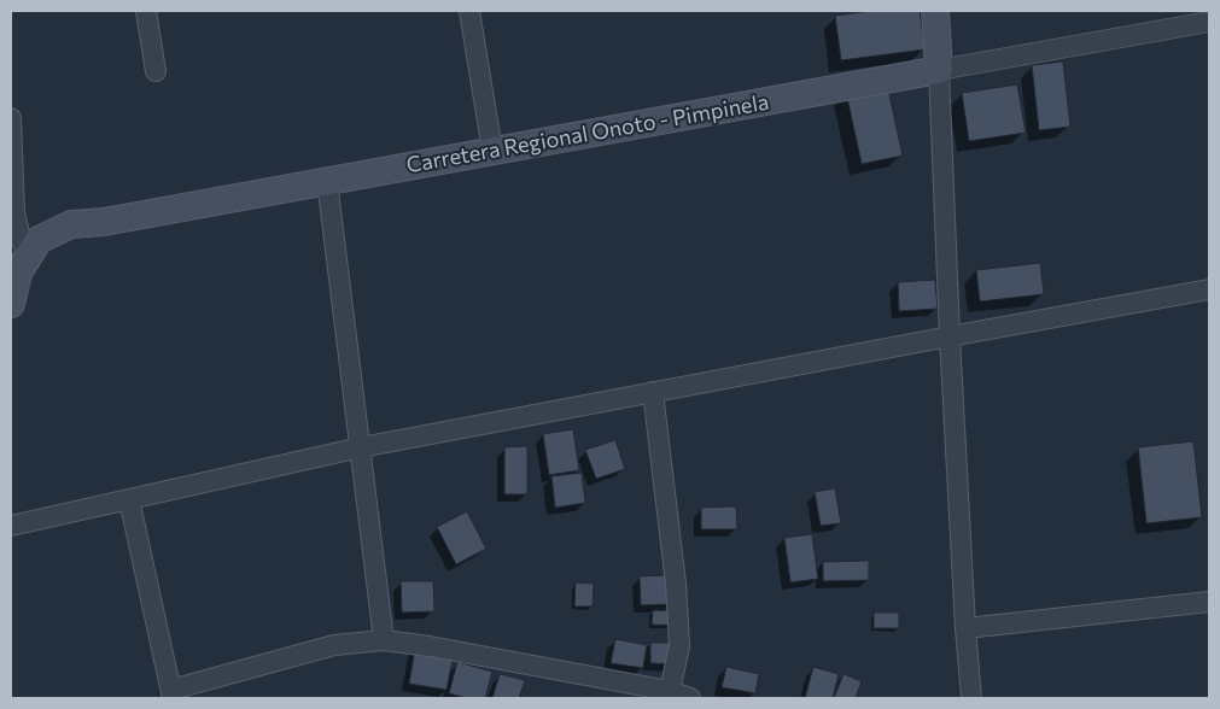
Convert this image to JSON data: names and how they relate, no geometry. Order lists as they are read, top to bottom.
{
  "streets": {
    "main road": ["Carretera Regional Onoto - Pimpinela"]
  }
}
